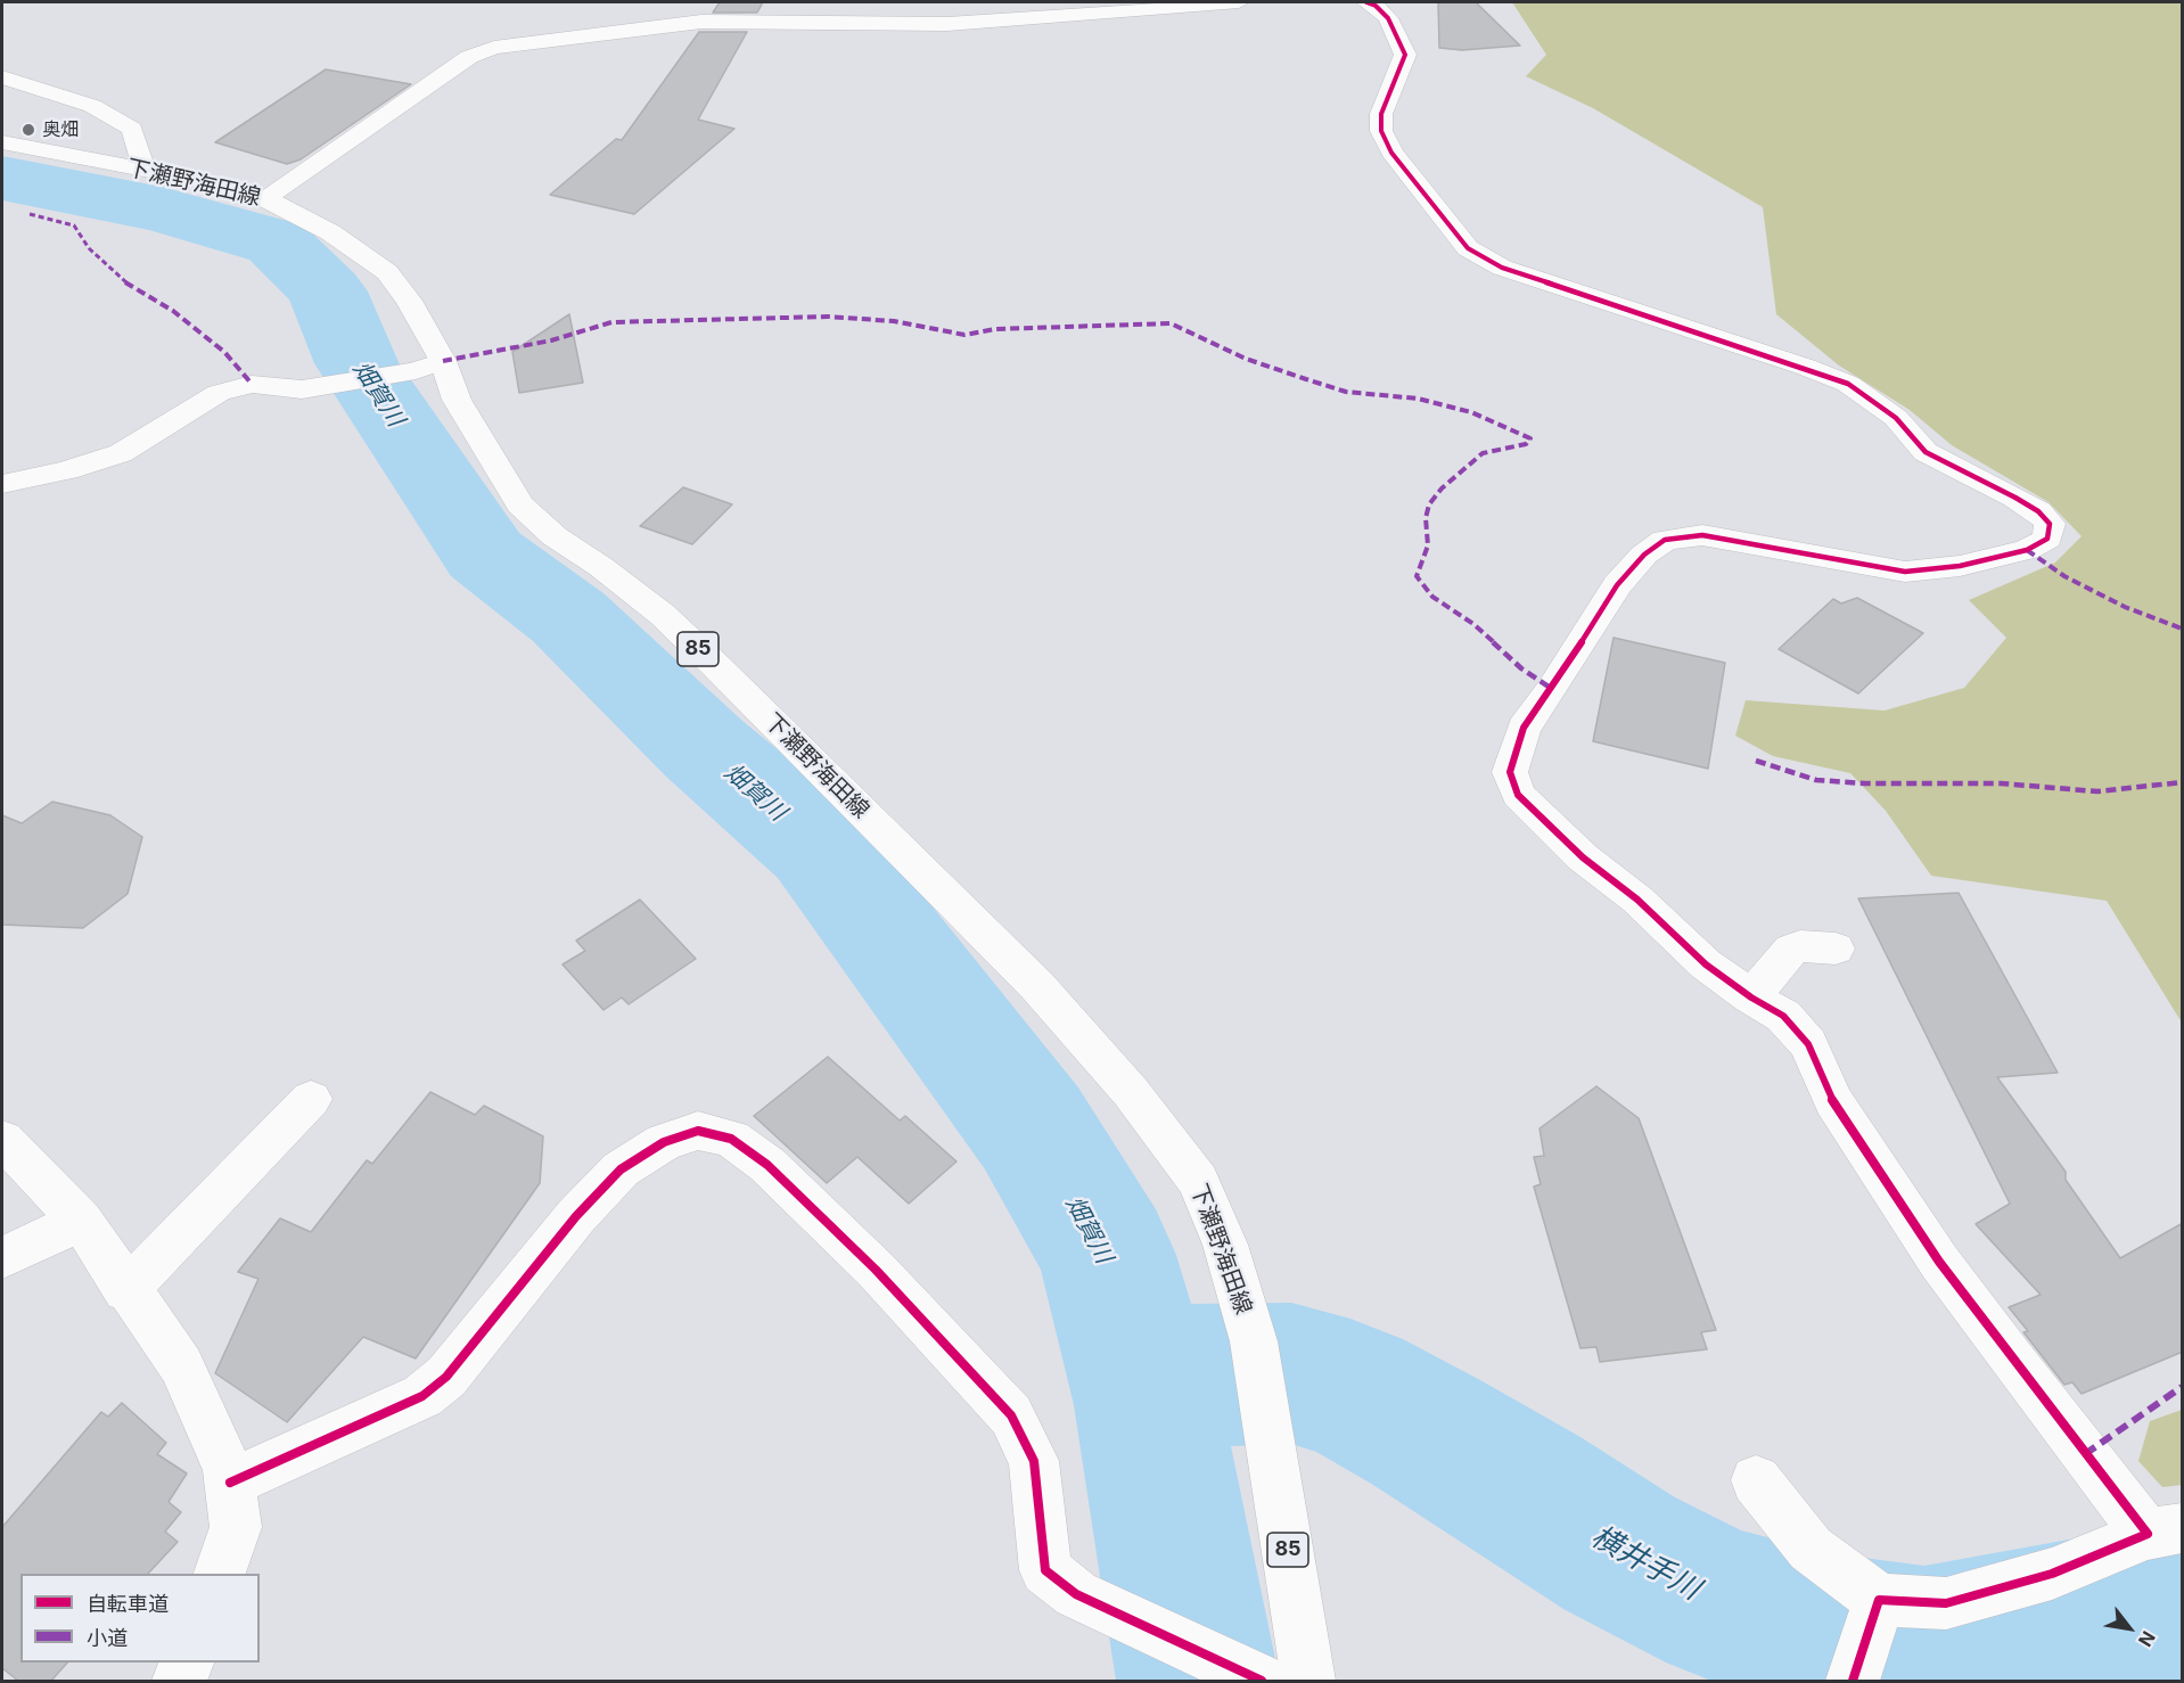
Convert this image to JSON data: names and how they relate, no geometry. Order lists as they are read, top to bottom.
{
  "streets": {
    "street": ["下瀬野海田線", "85"]
  },
  "water": ["畑賀川", "横井手川"],
  "places": ["奥畑"],
  "legend": ["自転車道", "小道"],
  "north": "bottom right"
}
